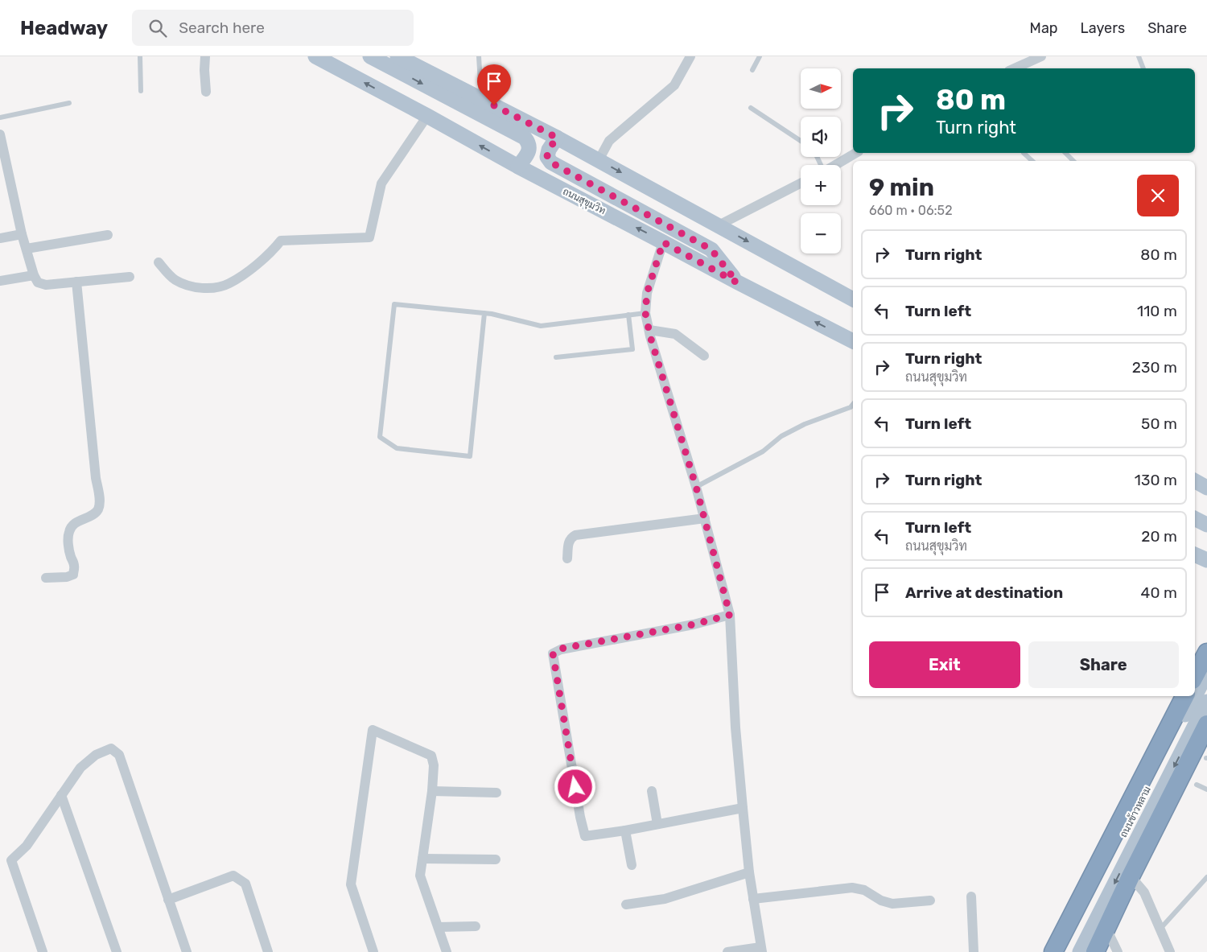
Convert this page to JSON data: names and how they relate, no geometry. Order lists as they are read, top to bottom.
{
  "streets": {
    "main road": ["ถนนสุขุมวิท", "ถนนข้าวหลาม"]
  },
  "north": "right",
  "page": {
    "header": "Headway",
    "search": "Search here",
    "nav": ["Map", "Layers", "Share"],
    "map_buttons": ["+", "−"],
    "turn": ["80 m", "Turn right"],
    "heading": ["9 min", "660 m · 06:52"],
    "list": [
      {
        "name": "Turn right",
        "value": "80 m"
      },
      {
        "name": "Turn left",
        "value": "110 m"
      },
      {
        "name": "Turn right",
        "note": "ถนนสุขุมวิท",
        "value": "230 m"
      },
      {
        "name": "Turn left",
        "value": "50 m"
      },
      {
        "name": "Turn right",
        "value": "130 m"
      },
      {
        "name": "Turn left",
        "note": "ถนนสุขุมวิท",
        "value": "20 m"
      },
      {
        "name": "Arrive at destination",
        "value": "40 m"
      }
    ],
    "buttons": ["Exit", "Share"]
  }
}
